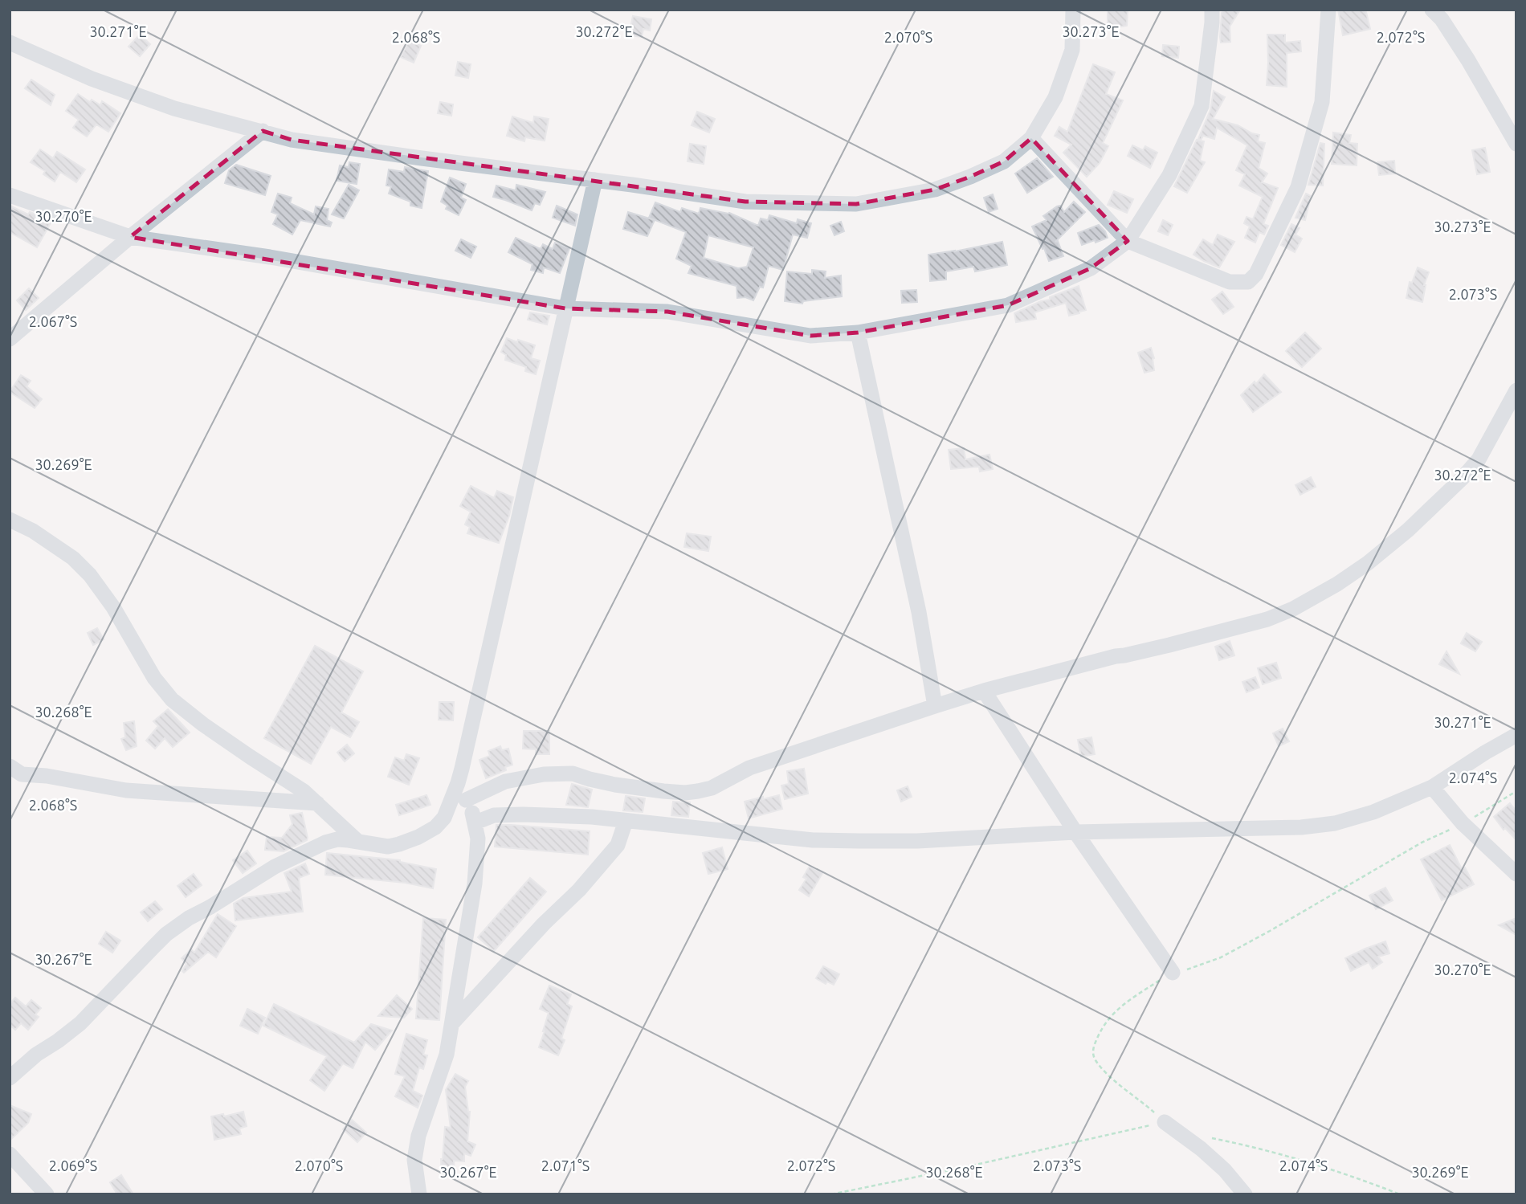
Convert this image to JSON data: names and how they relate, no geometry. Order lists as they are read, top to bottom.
{
  "coordinates": [
    "30.272°E",
    "30.271°E",
    "30.273°E",
    "2.068°S",
    "2.070°S",
    "2.072°S",
    "30.270°E",
    "2.073°S",
    "2.067°S",
    "30.269°E",
    "30.268°E",
    "2.074°S",
    "30.267°E",
    "2.069°S",
    "2.071°S"
  ]
}
